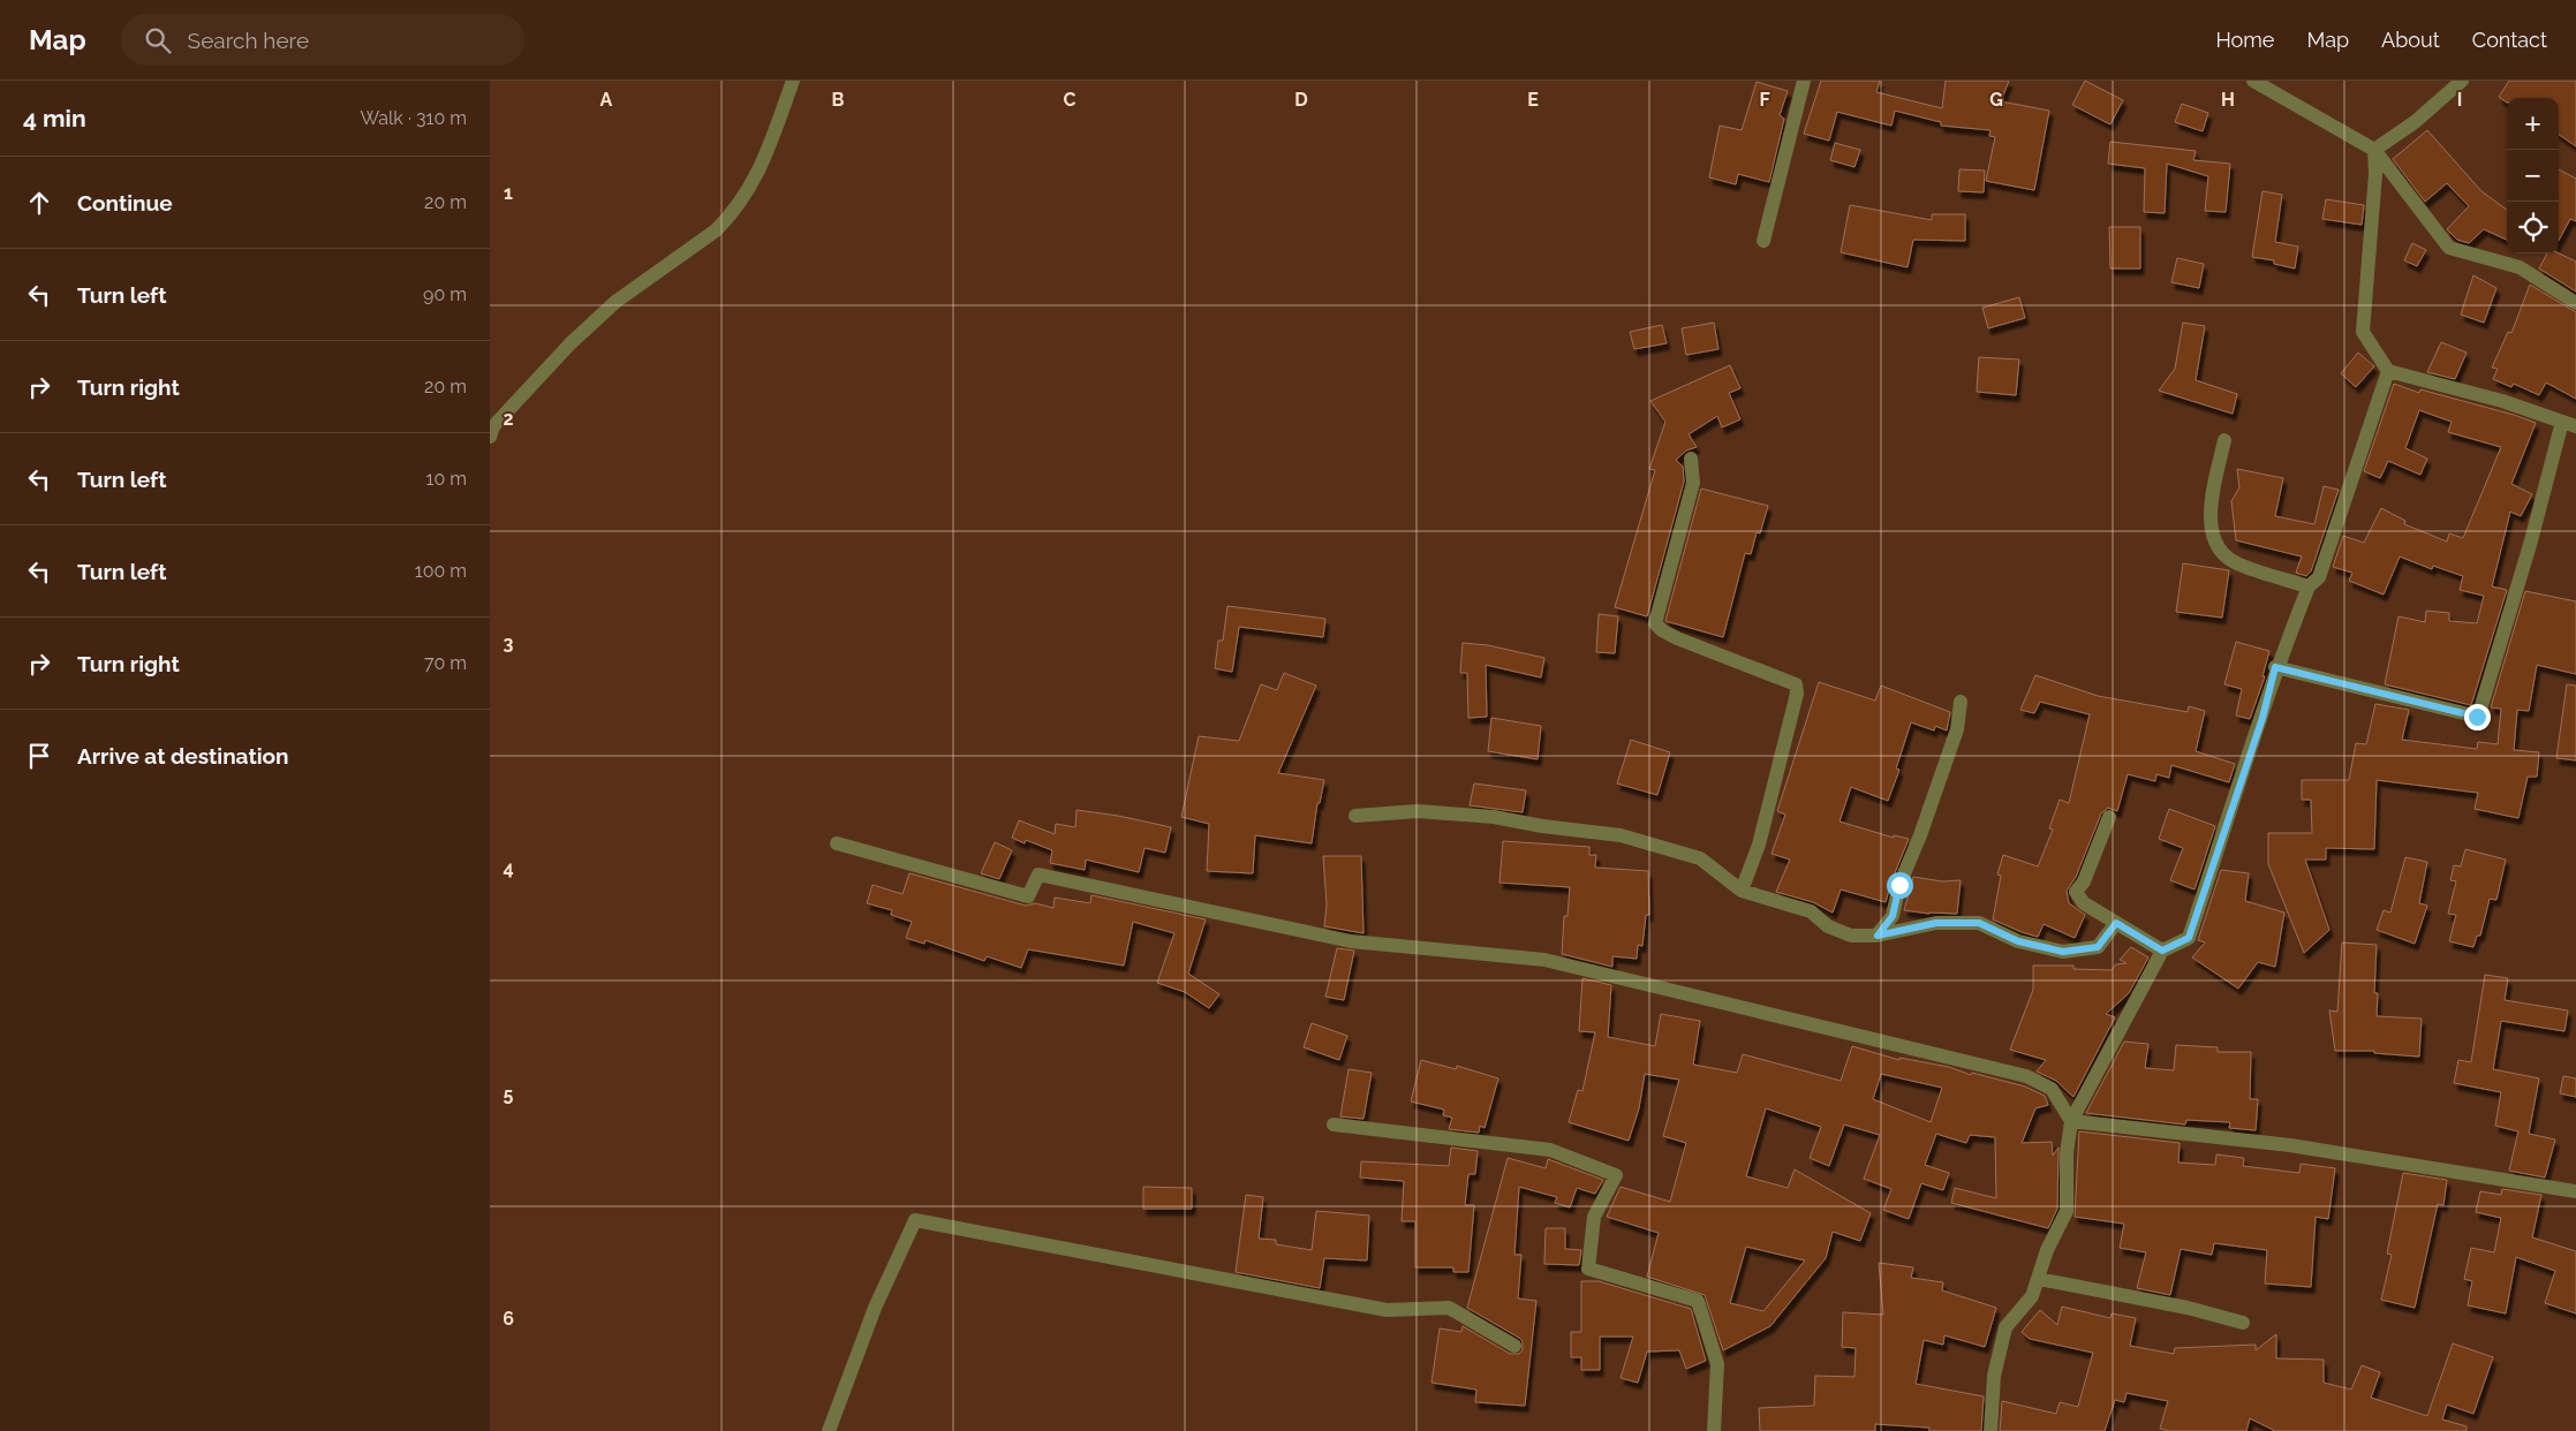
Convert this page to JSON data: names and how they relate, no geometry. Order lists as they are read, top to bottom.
{
  "page": {
    "header": "Map",
    "search": "Search here",
    "nav": [
      "Home",
      "Map",
      "About",
      "Contact"
    ],
    "heading": ["4 min", "Walk · 310 m"],
    "map_buttons": ["+", "−"],
    "list": [
      ["Continue", "20 m"],
      ["Turn left", "90 m"],
      ["Turn right", "20 m"],
      ["Turn left", "10 m"],
      ["Turn left", "100 m"],
      ["Turn right", "70 m"],
      "Arrive at destination"
    ]
  },
  "grid": {
    "columns": [
      "A",
      "B",
      "C",
      "D",
      "E",
      "F",
      "G",
      "H",
      "I"
    ],
    "rows": [
      "1",
      "2",
      "3",
      "4",
      "5",
      "6"
    ]
  }
}
